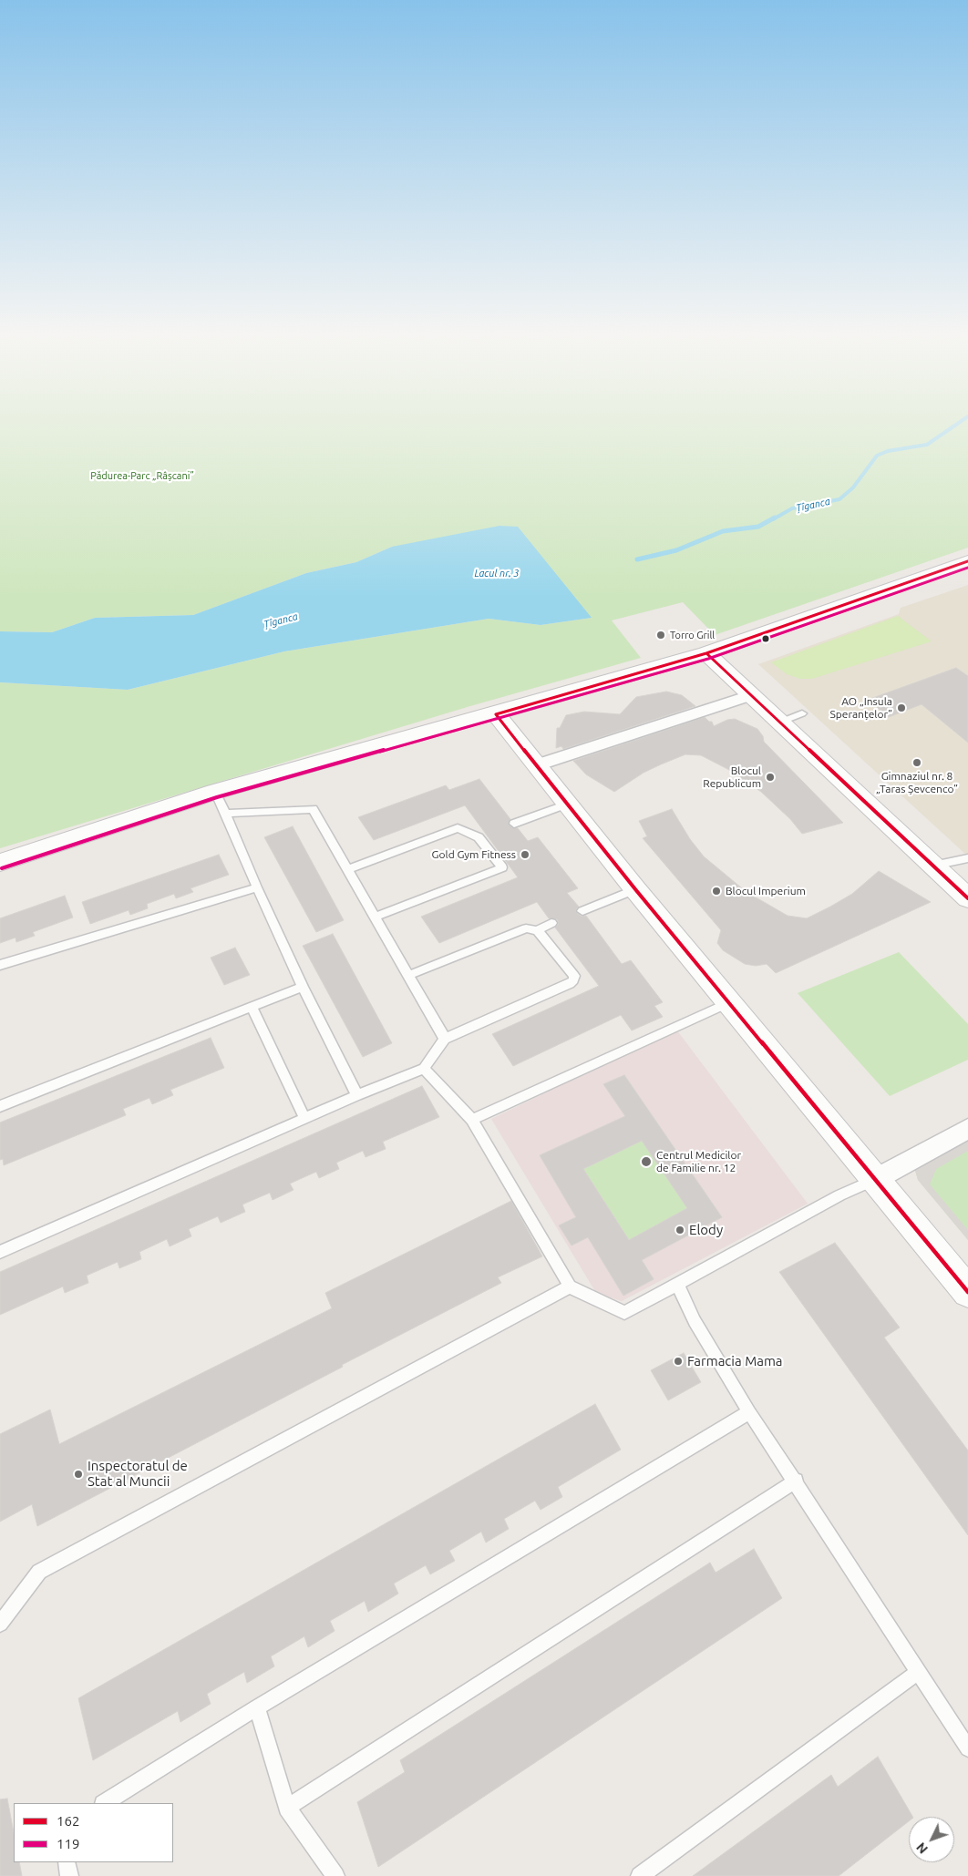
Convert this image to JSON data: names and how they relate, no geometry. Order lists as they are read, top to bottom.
{
  "water": ["Țîganca", "Lacul nr. 3"],
  "parks": ["Pădurea-Parc „Râșcani”"],
  "places": [
    "Torro Grill",
    "AO „Insula Speranțelor”",
    "Gimnaziul nr. 8 „Taras Șevcenco”",
    "Blocul Republicum",
    "Gold Gym Fitness",
    "Blocul Imperium",
    "Centrul Medicilor de Familie nr. 12",
    "Elody",
    "Farmacia Mama",
    "Inspectoratul de Stat al Muncii"
  ],
  "lines": ["transit line 162", "transit line 119"],
  "legend": ["162", "119"],
  "north": "bottom left"
}
